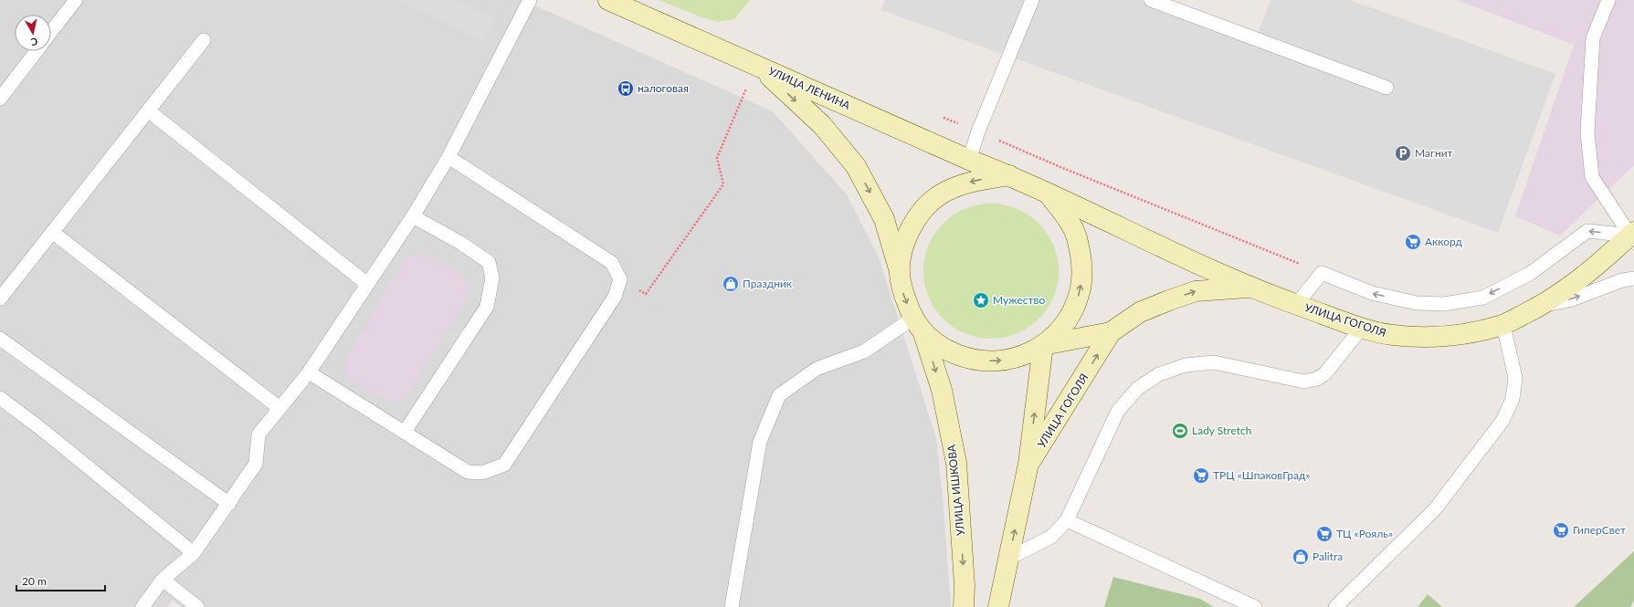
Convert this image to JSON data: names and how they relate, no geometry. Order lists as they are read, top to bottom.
{
  "streets": {
    "street": ["УЛИЦА ЛЕНИНА", "УЛИЦА ГОГОЛЯ", "УЛИЦА ИШКОВА"]
  },
  "crossings": [
    ["УЛИЦА ЛЕНИНА", "УЛИЦА ГОГОЛЯ"]
  ],
  "places": {
    "bus stop": ["налоговая"],
    "parking": ["Магнит"],
    "supermarket": [
      "Аккорд",
      "ТРЦ «ШпаковГрад»",
      "ГиперСвет",
      "ТЦ «Рояль»"
    ],
    "shop": ["Праздник", "Palitra"],
    "place": ["Мужество"],
    "sports": ["Lady Stretch"]
  },
  "scale_bar": "20 m",
  "north": "bottom"
}
